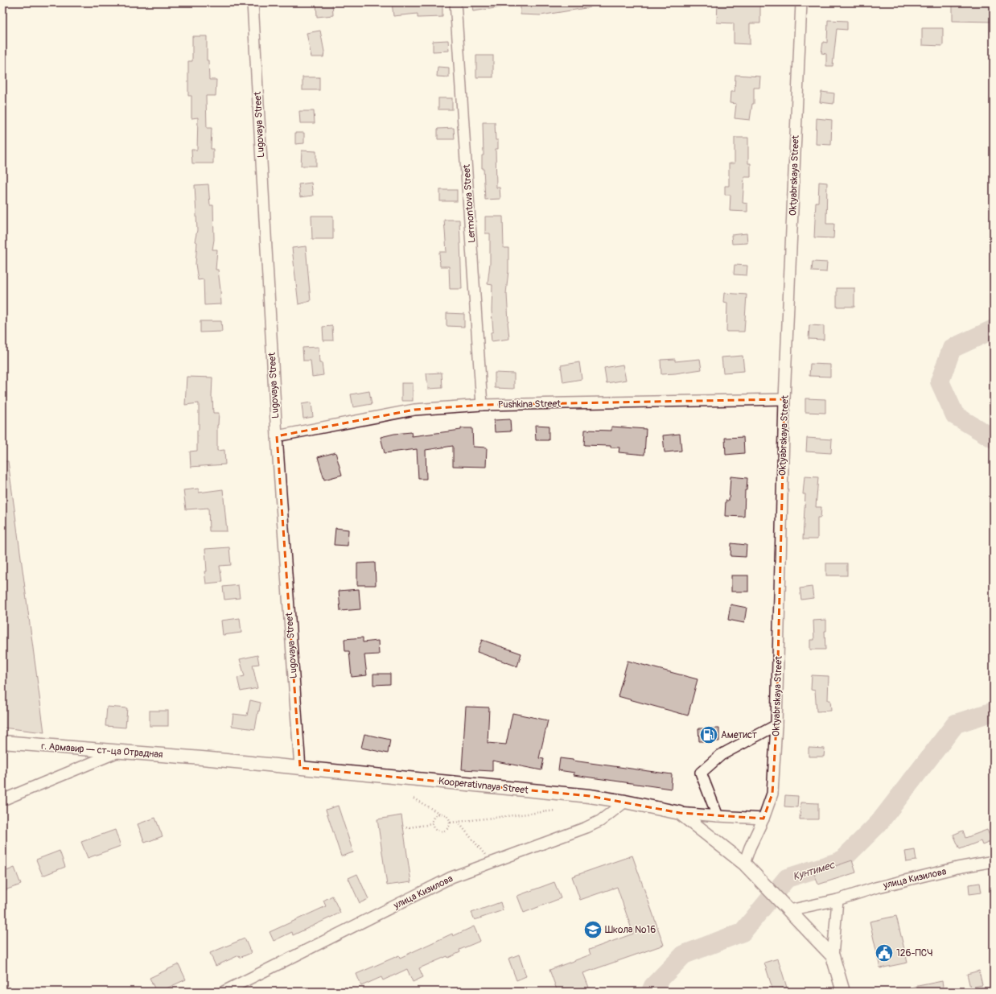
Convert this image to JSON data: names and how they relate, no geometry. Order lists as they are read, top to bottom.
{
  "streets": {
    "main road": ["г. Армавир — ст-ца Отрадная", "Kooperativnaya Street"],
    "street": [
      "Lugovaya Street",
      "Oktyabrskaya Street",
      "Lermontova Street",
      "Pushkina Street",
      "улица Кизилова"
    ]
  },
  "crossings": [
    ["Lugovaya Street", "Pushkina Street"],
    ["Lugovaya Street", "Kooperativnaya Street"],
    ["Oktyabrskaya Street", "Pushkina Street"],
    ["Oktyabrskaya Street", "Kooperativnaya Street"],
    ["Lermontova Street", "Pushkina Street"],
    ["г. Армавир — ст-ца Отрадная", "Kooperativnaya Street"],
    ["Kooperativnaya Street", "улица Кизилова"]
  ],
  "water": ["Кунтимес"],
  "places": {
    "fuel station": ["Аметист"],
    "school or university": ["Школа №16"],
    "public building": ["126-ПСЧ"]
  }
}
